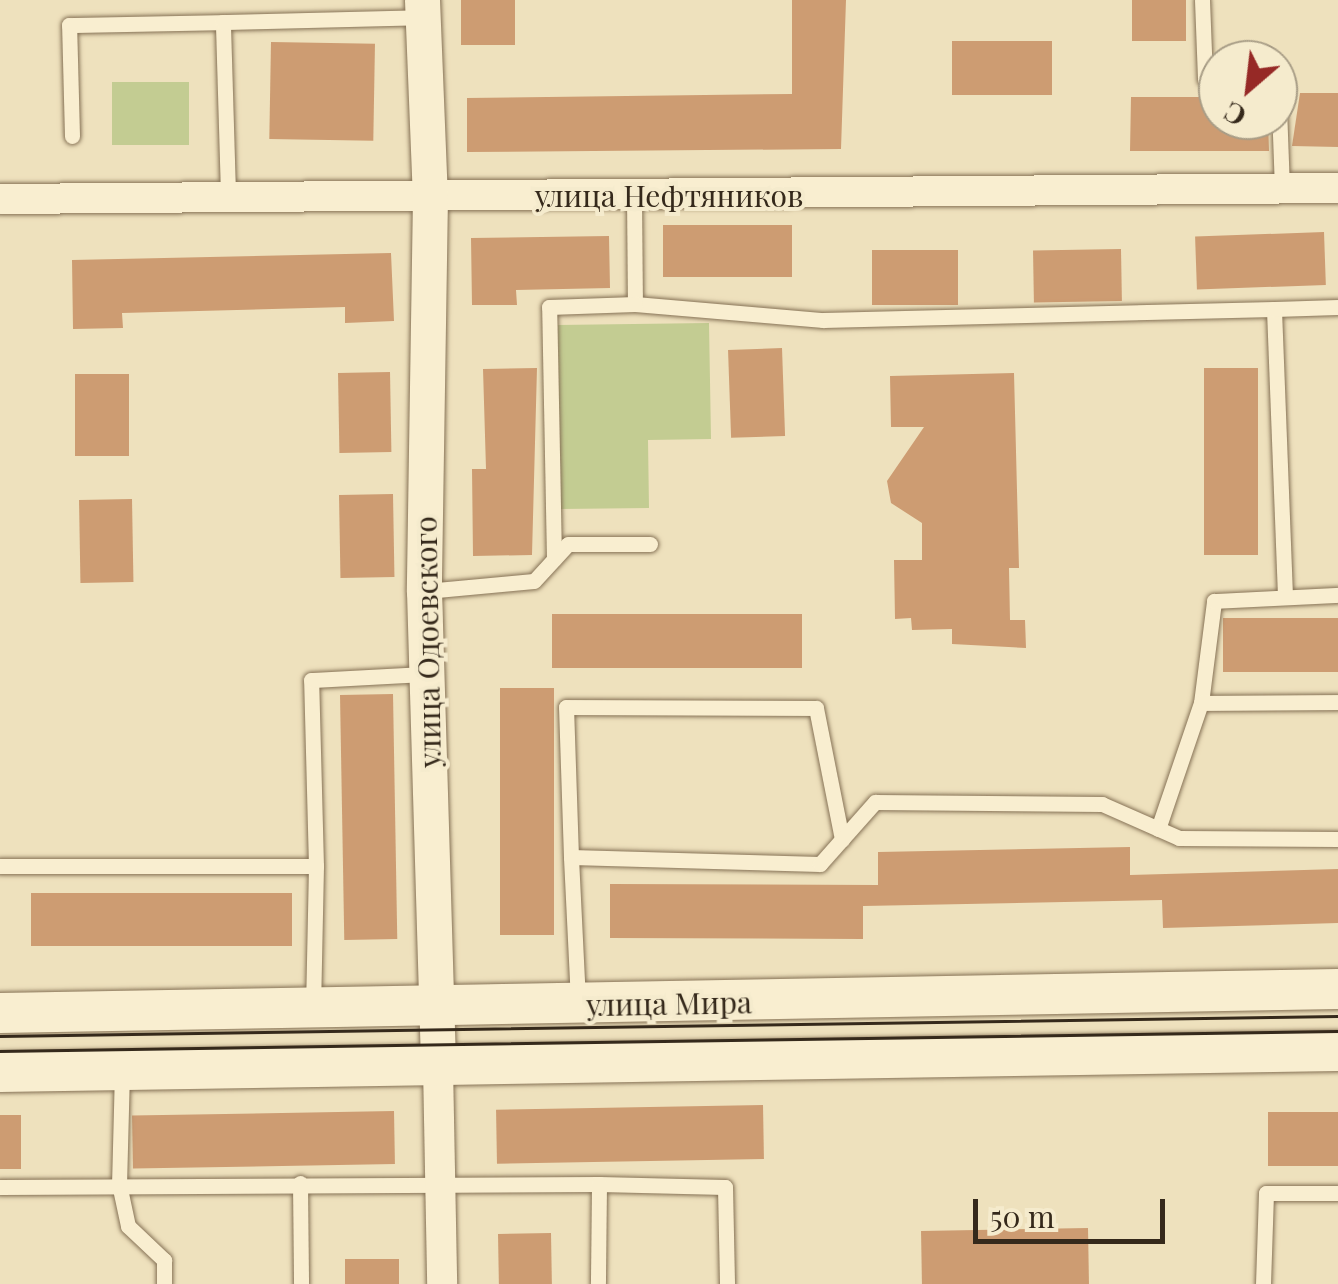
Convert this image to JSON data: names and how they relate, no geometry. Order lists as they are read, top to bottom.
{
  "streets": {
    "main road": ["улица Мира"],
    "street": ["улица Нефтяников", "улица Одоевского"]
  },
  "crossings": [
    ["улица Нефтяников", "улица Одоевского"],
    ["улица Одоевского", "улица Мира"]
  ],
  "scale_bar": "50 m",
  "north": "bottom left"
}
